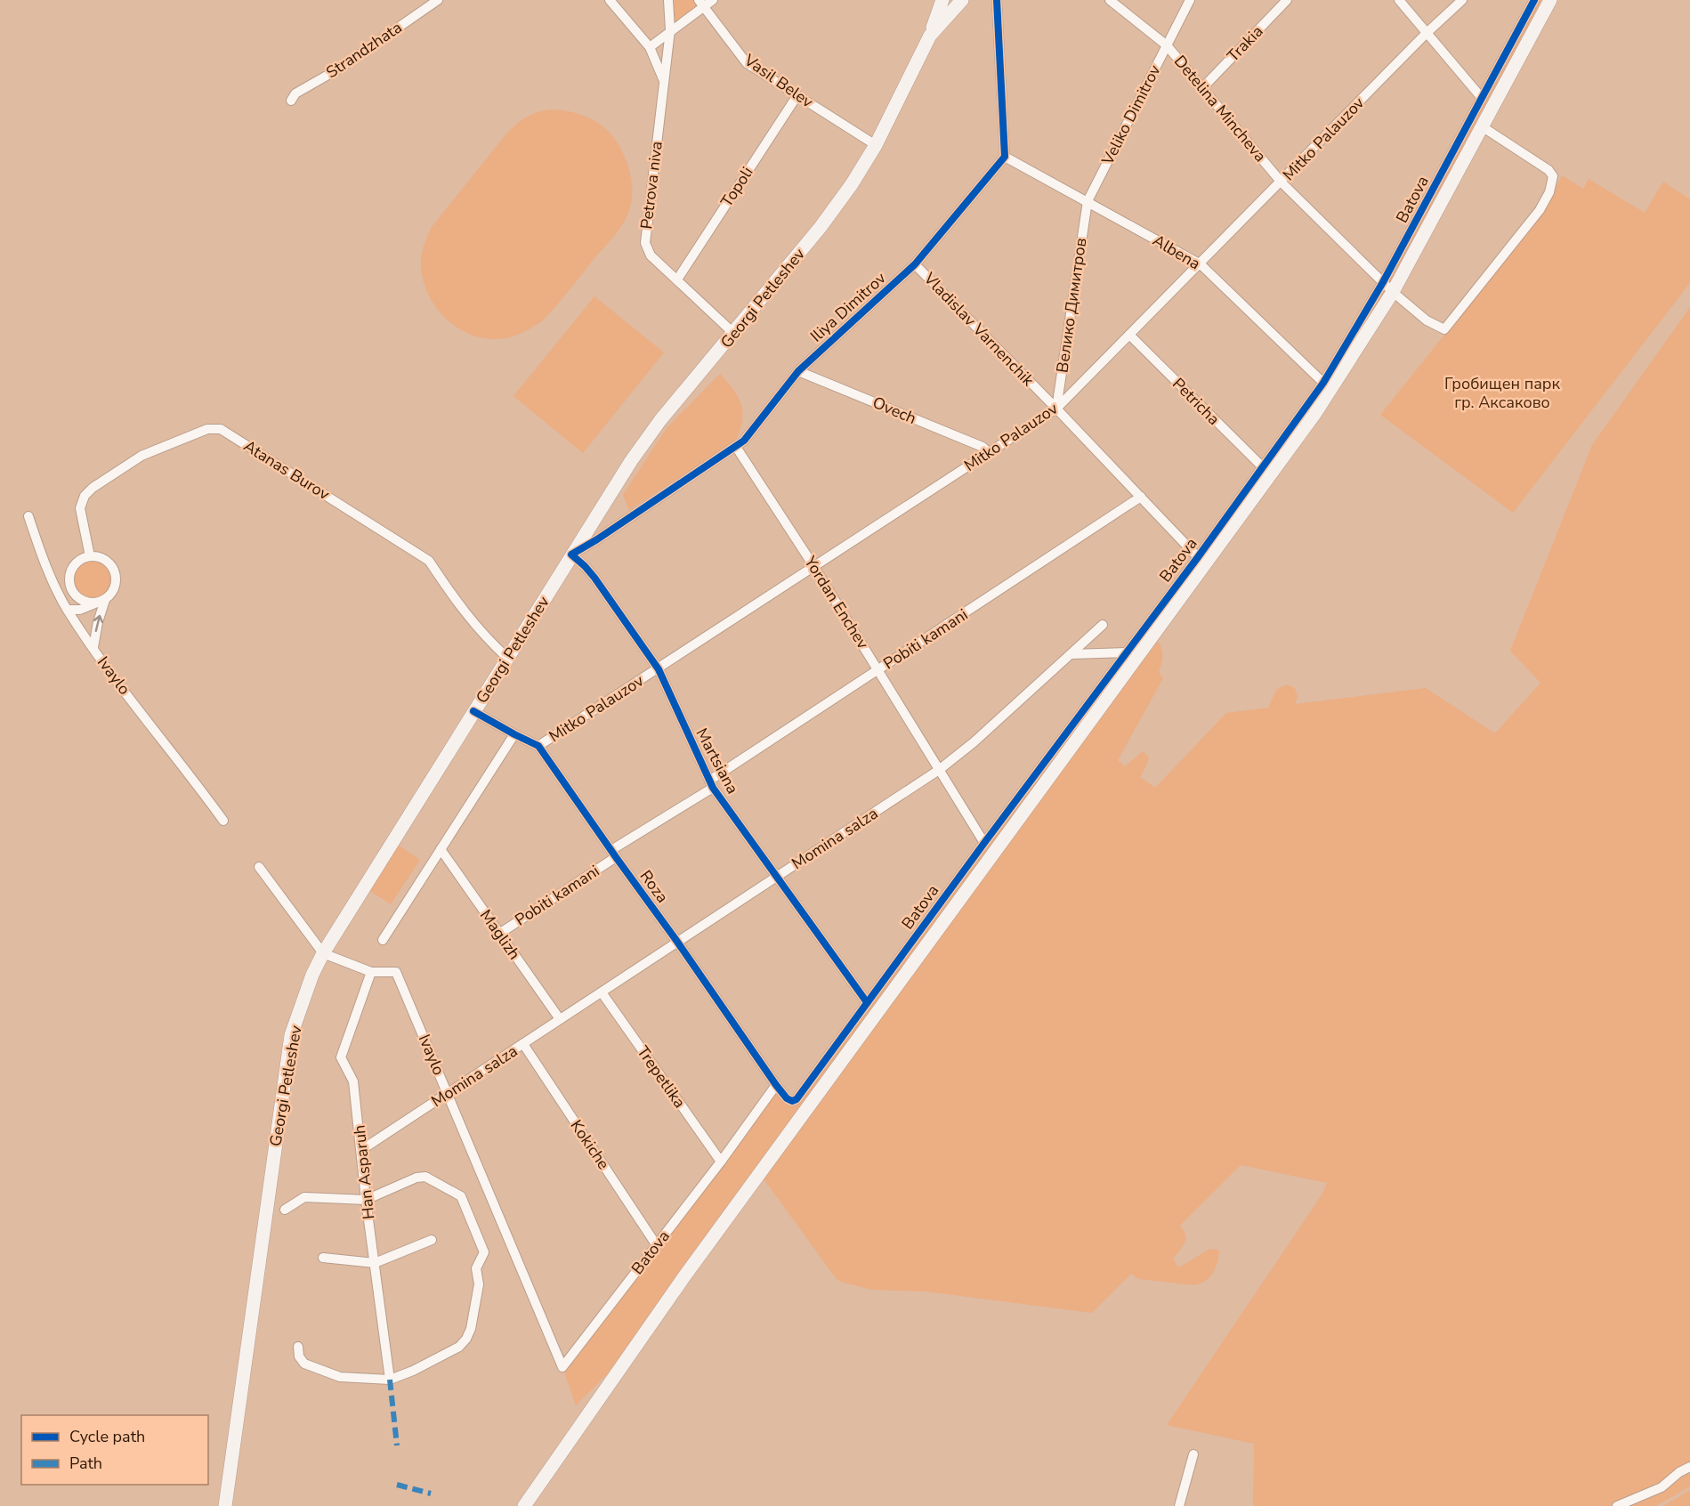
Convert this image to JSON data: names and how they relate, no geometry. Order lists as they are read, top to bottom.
{
  "streets": {
    "main road": ["Georgi Petleshev"],
    "street": [
      "Trakia",
      "Strandzhata",
      "Vasil Belev",
      "Detelina Mincheva",
      "Veliko Dimitrov",
      "Mitko Palauzov",
      "Petrova niva",
      "Topoli",
      "Batova",
      "Albena",
      "Велико Димитров",
      "Iliya Dimitrov",
      "Vladislav Varnenchik",
      "Petricha",
      "Ovech",
      "Atanas Burov",
      "Yordan Enchev",
      "Pobiti kamani",
      "Ivaylo",
      "Martsiana",
      "Momina salza",
      "Roza",
      "Maglizh",
      "Trepetlika",
      "Kokiche",
      "Han Asparuh"
    ]
  },
  "crossings": [
    ["Trakia", "Detelina Mincheva"],
    ["Vasil Belev", "Topoli"],
    ["Vasil Belev", "Georgi Petleshev"],
    ["Detelina Mincheva", "Veliko Dimitrov"],
    ["Detelina Mincheva", "Mitko Palauzov"],
    ["Detelina Mincheva", "Batova"],
    ["Veliko Dimitrov", "Albena"],
    ["Veliko Dimitrov", "Велико Димитров"],
    ["Mitko Palauzov", "Albena"],
    ["Mitko Palauzov", "Велико Димитров"],
    ["Mitko Palauzov", "Vladislav Varnenchik"],
    ["Mitko Palauzov", "Petricha"],
    ["Mitko Palauzov", "Ovech"],
    ["Mitko Palauzov", "Yordan Enchev"],
    ["Mitko Palauzov", "Martsiana"],
    ["Mitko Palauzov", "Roza"],
    ["Petrova niva", "Topoli"],
    ["Petrova niva", "Georgi Petleshev"],
    ["Batova", "Albena"],
    ["Batova", "Vladislav Varnenchik"],
    ["Batova", "Petricha"],
    ["Batova", "Yordan Enchev"],
    ["Batova", "Ivaylo"],
    ["Batova", "Martsiana"],
    ["Batova", "Roza"],
    ["Batova", "Trepetlika"],
    ["Batova", "Kokiche"],
    ["Albena", "Велико Димитров"],
    ["Albena", "Iliya Dimitrov"],
    ["Georgi Petleshev", "Iliya Dimitrov"],
    ["Georgi Petleshev", "Atanas Burov"],
    ["Georgi Petleshev", "Ivaylo"],
    ["Georgi Petleshev", "Martsiana"],
    ["Georgi Petleshev", "Roza"],
    ["Велико Димитров", "Vladislav Varnenchik"],
    ["Iliya Dimitrov", "Vladislav Varnenchik"],
    ["Iliya Dimitrov", "Ovech"],
    ["Iliya Dimitrov", "Yordan Enchev"],
    ["Iliya Dimitrov", "Martsiana"],
    ["Vladislav Varnenchik", "Pobiti kamani"],
    ["Yordan Enchev", "Pobiti kamani"],
    ["Yordan Enchev", "Momina salza"],
    ["Pobiti kamani", "Martsiana"],
    ["Pobiti kamani", "Roza"],
    ["Pobiti kamani", "Maglizh"],
    ["Ivaylo", "Momina salza"],
    ["Ivaylo", "Han Asparuh"],
    ["Martsiana", "Momina salza"],
    ["Momina salza", "Roza"],
    ["Momina salza", "Maglizh"],
    ["Momina salza", "Trepetlika"],
    ["Momina salza", "Kokiche"],
    ["Momina salza", "Han Asparuh"]
  ],
  "parks": ["Гробищен парк гр. Аксаково"],
  "legend": ["Cycle path", "Path"]
}
